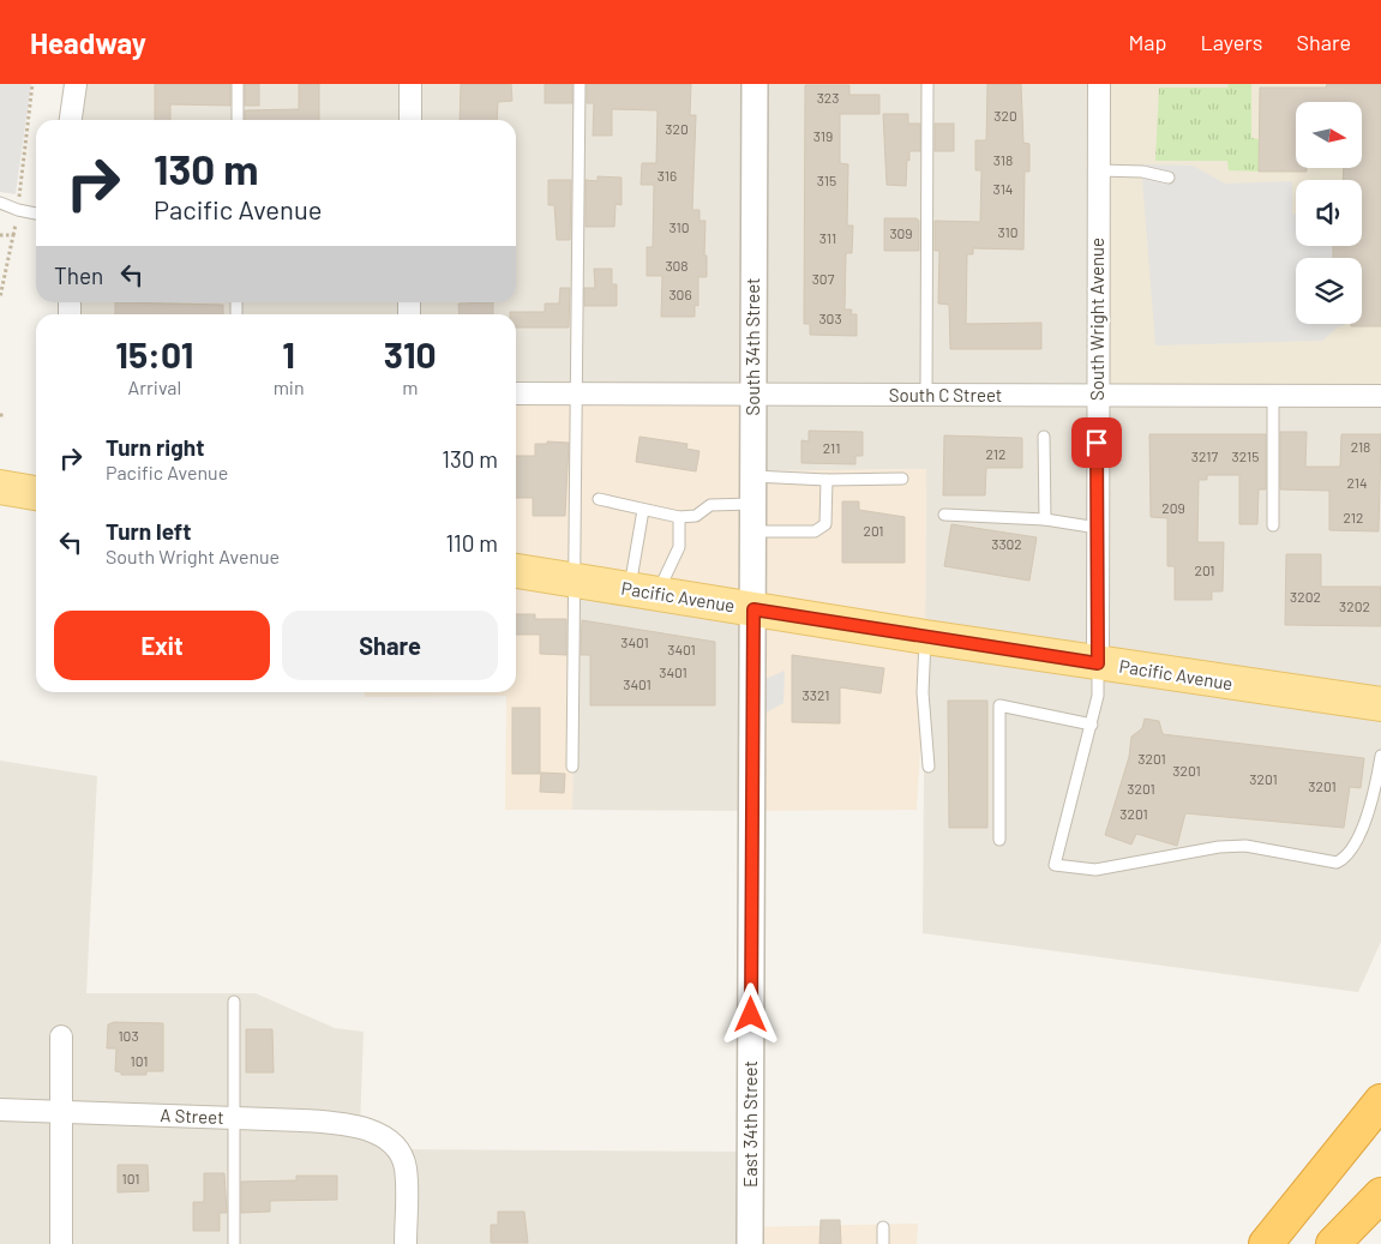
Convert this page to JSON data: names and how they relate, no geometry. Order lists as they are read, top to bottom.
{
  "streets": {
    "main road": ["Pacific Avenue"],
    "street": [
      "South Wright Avenue",
      "South 34th Street",
      "South C Street",
      "A Street",
      "East 34th Street"
    ]
  },
  "crossings": [
    ["South Wright Avenue", "South C Street"],
    ["South Wright Avenue", "Pacific Avenue"],
    ["South 34th Street", "South C Street"],
    ["South 34th Street", "Pacific Avenue"],
    ["South 34th Street", "East 34th Street"],
    ["Pacific Avenue", "East 34th Street"]
  ],
  "house_numbers": [
    "323",
    "320",
    "320",
    "319",
    "318",
    "316",
    "315",
    "314",
    "310",
    "310",
    "309",
    "311",
    "308",
    "307",
    "306",
    "303",
    "218",
    "211",
    "212",
    "3217",
    "3215",
    "214",
    "209",
    "212",
    "201",
    "3302",
    "201",
    "3202",
    "3202",
    "3401",
    "3401",
    "3401",
    "3401",
    "3321",
    "3201",
    "3201",
    "3201",
    "3201",
    "3201",
    "3201",
    "103",
    "101",
    "101"
  ],
  "north": "right",
  "page": {
    "header": "Headway",
    "nav": ["Map", "Layers", "Share"],
    "turn": ["130 m", "Pacific Avenue"],
    "then": "Then",
    "eta": [
      "15:01",
      "Arrival",
      "1",
      "min",
      "310",
      "m"
    ],
    "list": [
      {
        "name": "Turn right",
        "note": "Pacific Avenue",
        "value": "130 m"
      },
      {
        "name": "Turn left",
        "note": "South Wright Avenue",
        "value": "110 m"
      }
    ],
    "buttons": ["Exit", "Share"]
  }
}
